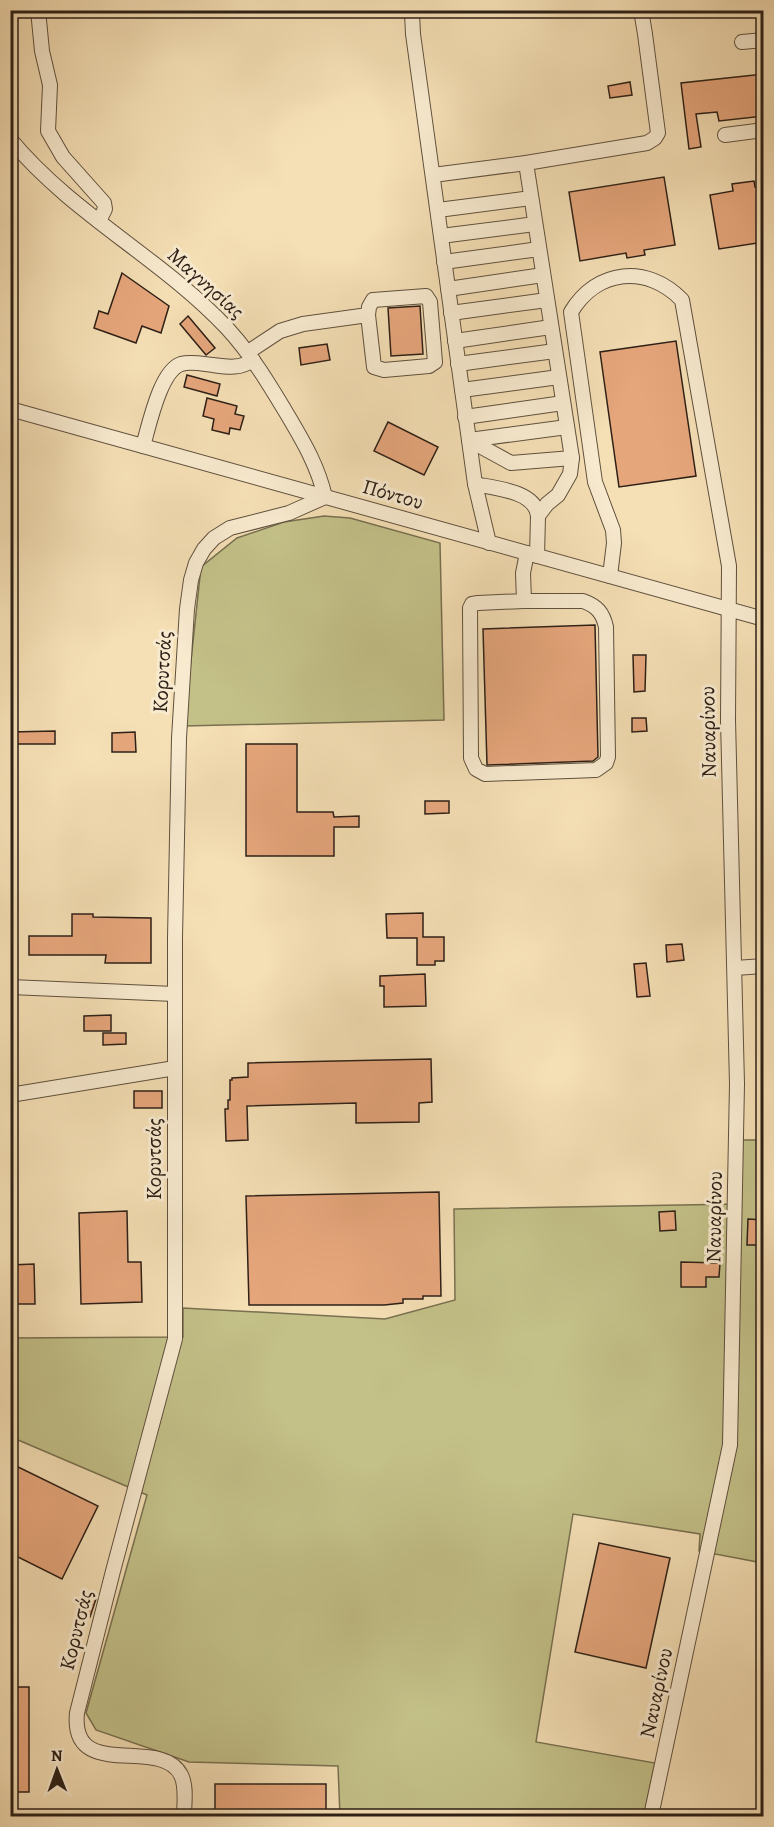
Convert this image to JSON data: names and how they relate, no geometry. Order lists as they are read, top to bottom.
{
  "streets": {
    "street": [
      "Μαγνησίας",
      "Πόντου",
      "Κορυτσάς",
      "Ναυαρίνου"
    ]
  },
  "crossings": [
    ["Μαγνησίας", "Πόντου"],
    ["Μαγνησίας", "Κορυτσάς"],
    ["Πόντου", "Κορυτσάς"],
    ["Πόντου", "Ναυαρίνου"]
  ],
  "north": "top"
}
